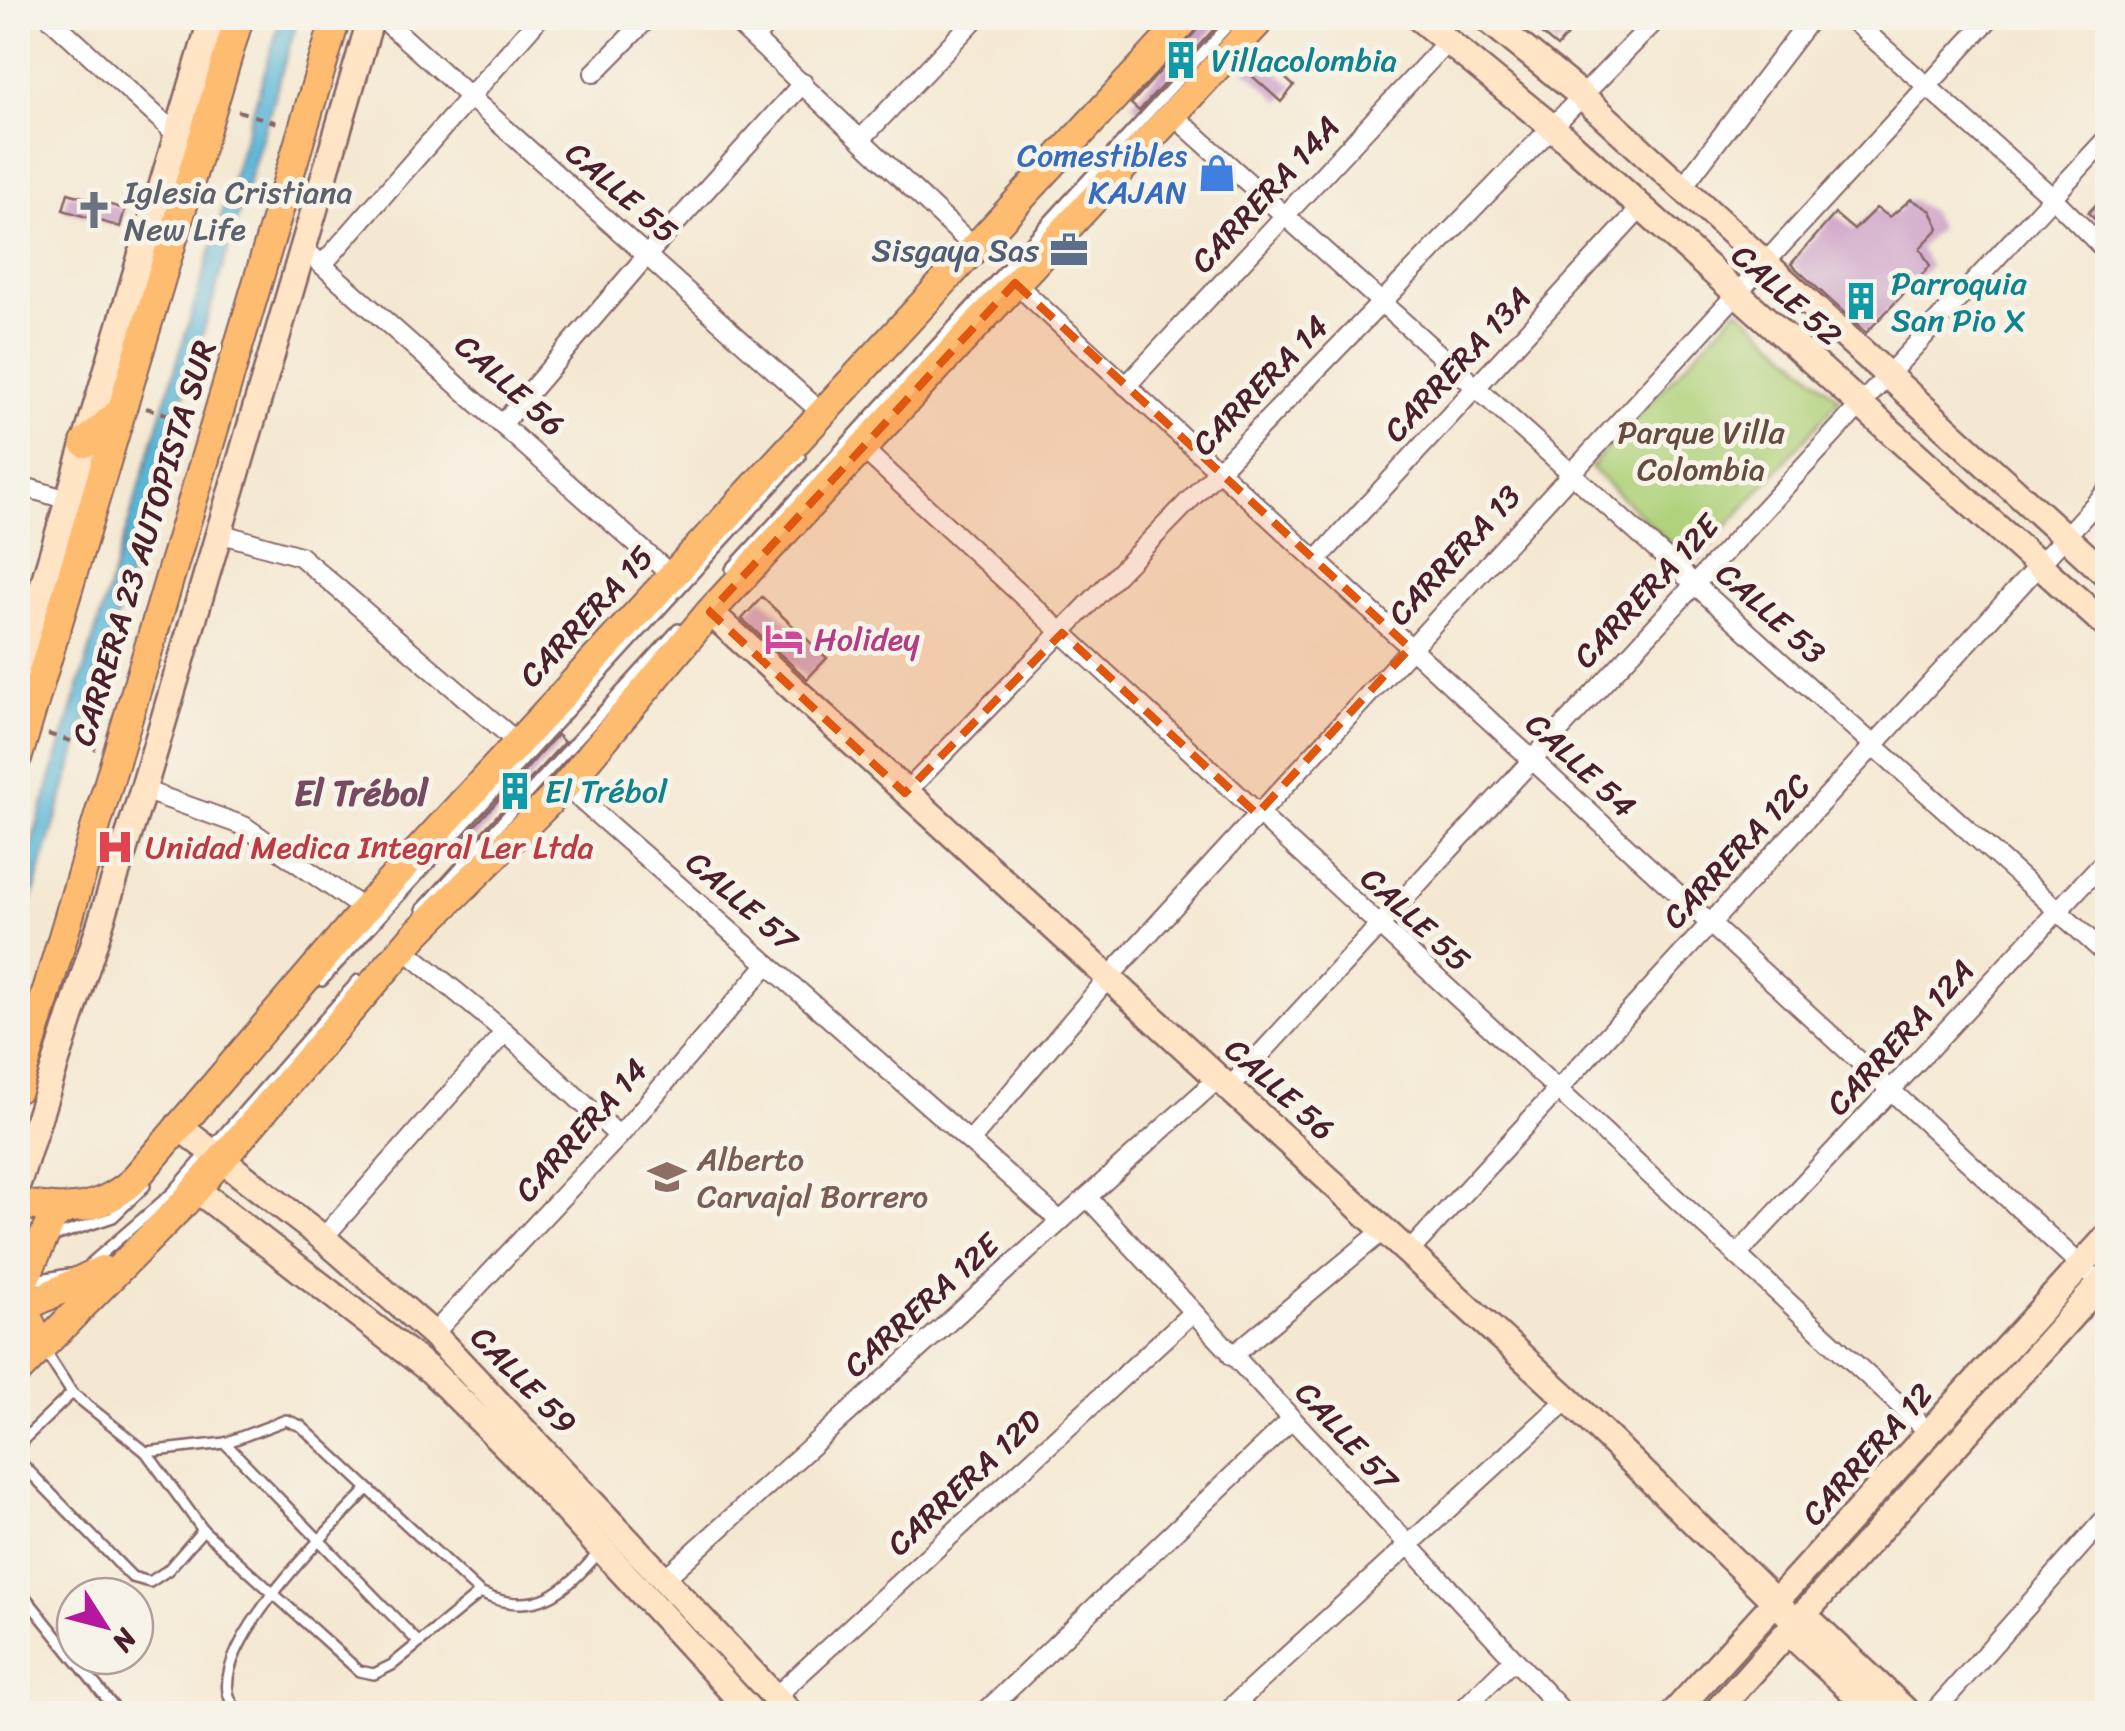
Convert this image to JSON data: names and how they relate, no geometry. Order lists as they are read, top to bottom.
{
  "streets": {
    "main road": ["CARRERA 23 AUTOPISTA SUR", "CARRERA 15"],
    "street": [
      "CALLE 55",
      "CARRERA 14A",
      "CALLE 52",
      "CARRERA 13A",
      "CALLE 56",
      "CARRERA 14",
      "CARRERA 13",
      "CARRERA 12E",
      "CALLE 53",
      "CALLE 54",
      "CARRERA 12C",
      "CALLE 57",
      "CARRERA 12A",
      "CALLE 59",
      "CARRERA 12",
      "CARRERA 12D"
    ]
  },
  "crossings": [
    ["CALLE 55", "CARRERA 14"],
    ["CALLE 55", "CARRERA 13"],
    ["CALLE 55", "CARRERA 12E"],
    ["CALLE 55", "CARRERA 15"],
    ["CALLE 55", "CARRERA 12C"],
    ["CALLE 55", "CARRERA 12A"],
    ["CALLE 55", "CARRERA 12"],
    ["CARRERA 14A", "CALLE 52"],
    ["CARRERA 14A", "CALLE 53"],
    ["CARRERA 14A", "CALLE 54"],
    ["CALLE 52", "CARRERA 13A"],
    ["CALLE 52", "CARRERA 14"],
    ["CALLE 52", "CARRERA 13"],
    ["CALLE 52", "CARRERA 12E"],
    ["CALLE 52", "CARRERA 12C"],
    ["CARRERA 13A", "CALLE 53"],
    ["CARRERA 13A", "CALLE 54"],
    ["CALLE 56", "CARRERA 14"],
    ["CALLE 56", "CARRERA 13"],
    ["CALLE 56", "CARRERA 12E"],
    ["CALLE 56", "CARRERA 15"],
    ["CALLE 56", "CARRERA 12C"],
    ["CALLE 56", "CARRERA 12"],
    ["CARRERA 14", "CALLE 53"],
    ["CARRERA 14", "CALLE 54"],
    ["CARRERA 14", "CALLE 57"],
    ["CARRERA 14", "CALLE 59"],
    ["CARRERA 13", "CALLE 53"],
    ["CARRERA 13", "CALLE 54"],
    ["CARRERA 13", "CALLE 57"],
    ["CARRERA 12E", "CALLE 53"],
    ["CARRERA 12E", "CALLE 54"],
    ["CARRERA 12E", "CALLE 57"],
    ["CARRERA 12E", "CALLE 59"],
    ["CALLE 53", "CARRERA 15"],
    ["CALLE 53", "CARRERA 12C"],
    ["CALLE 53", "CARRERA 12A"],
    ["CARRERA 15", "CALLE 54"],
    ["CARRERA 15", "CALLE 57"],
    ["CARRERA 15", "CALLE 59"],
    ["CALLE 54", "CARRERA 12C"],
    ["CALLE 54", "CARRERA 12A"],
    ["CALLE 54", "CARRERA 12"],
    ["CALLE 57", "CARRERA 12D"],
    ["CALLE 59", "CARRERA 12D"]
  ],
  "districts": ["El Trébol"],
  "parks": ["Parque Villa Colombia"],
  "places": {
    "building": ["Villacolombia", "Parroquia San Pio X", "El Trébol"],
    "shop": ["Comestibles KAJAN"],
    "church": ["Iglesia Cristiana New Life"],
    "office": ["Sisgaya Sas"],
    "hotel": ["Holidey"],
    "hospital": ["Unidad Medica Integral Ler Ltda"],
    "school or university": ["Alberto Carvajal Borrero"]
  },
  "north": "bottom right"
}
